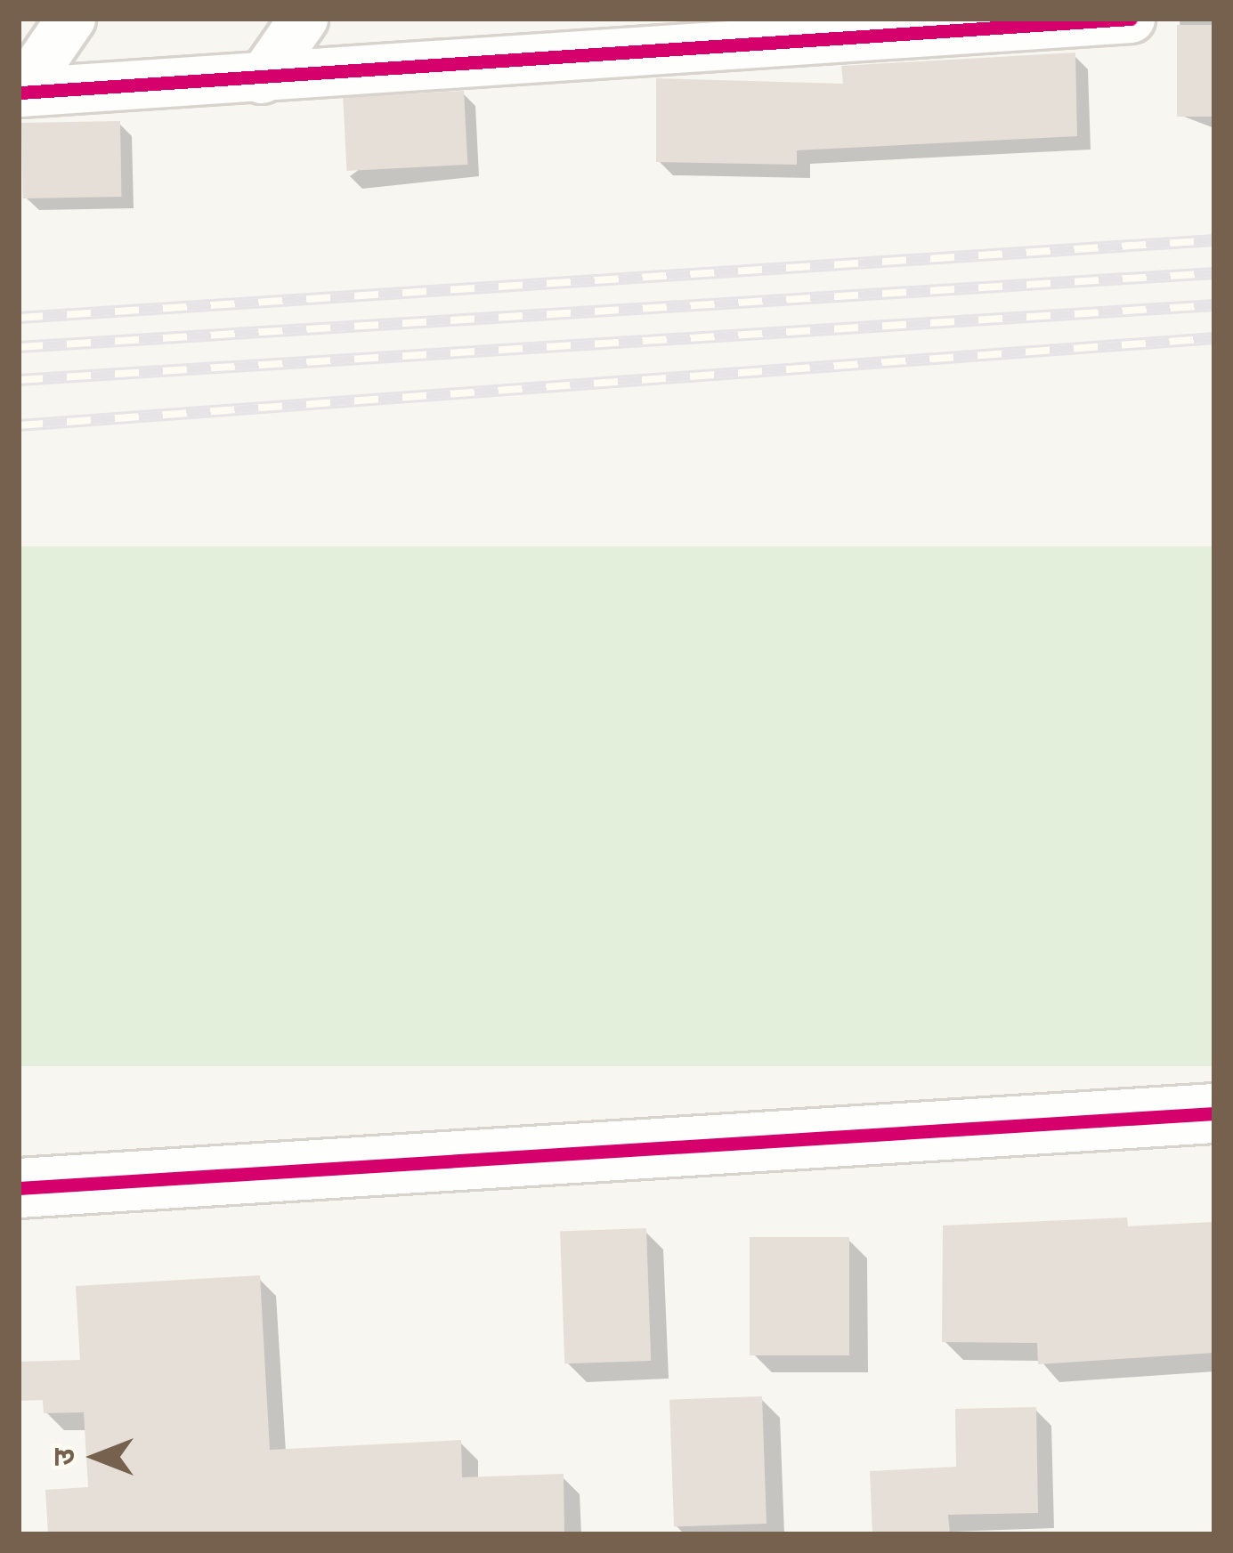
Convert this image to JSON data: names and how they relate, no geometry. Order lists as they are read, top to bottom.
{
  "north": "left"
}
